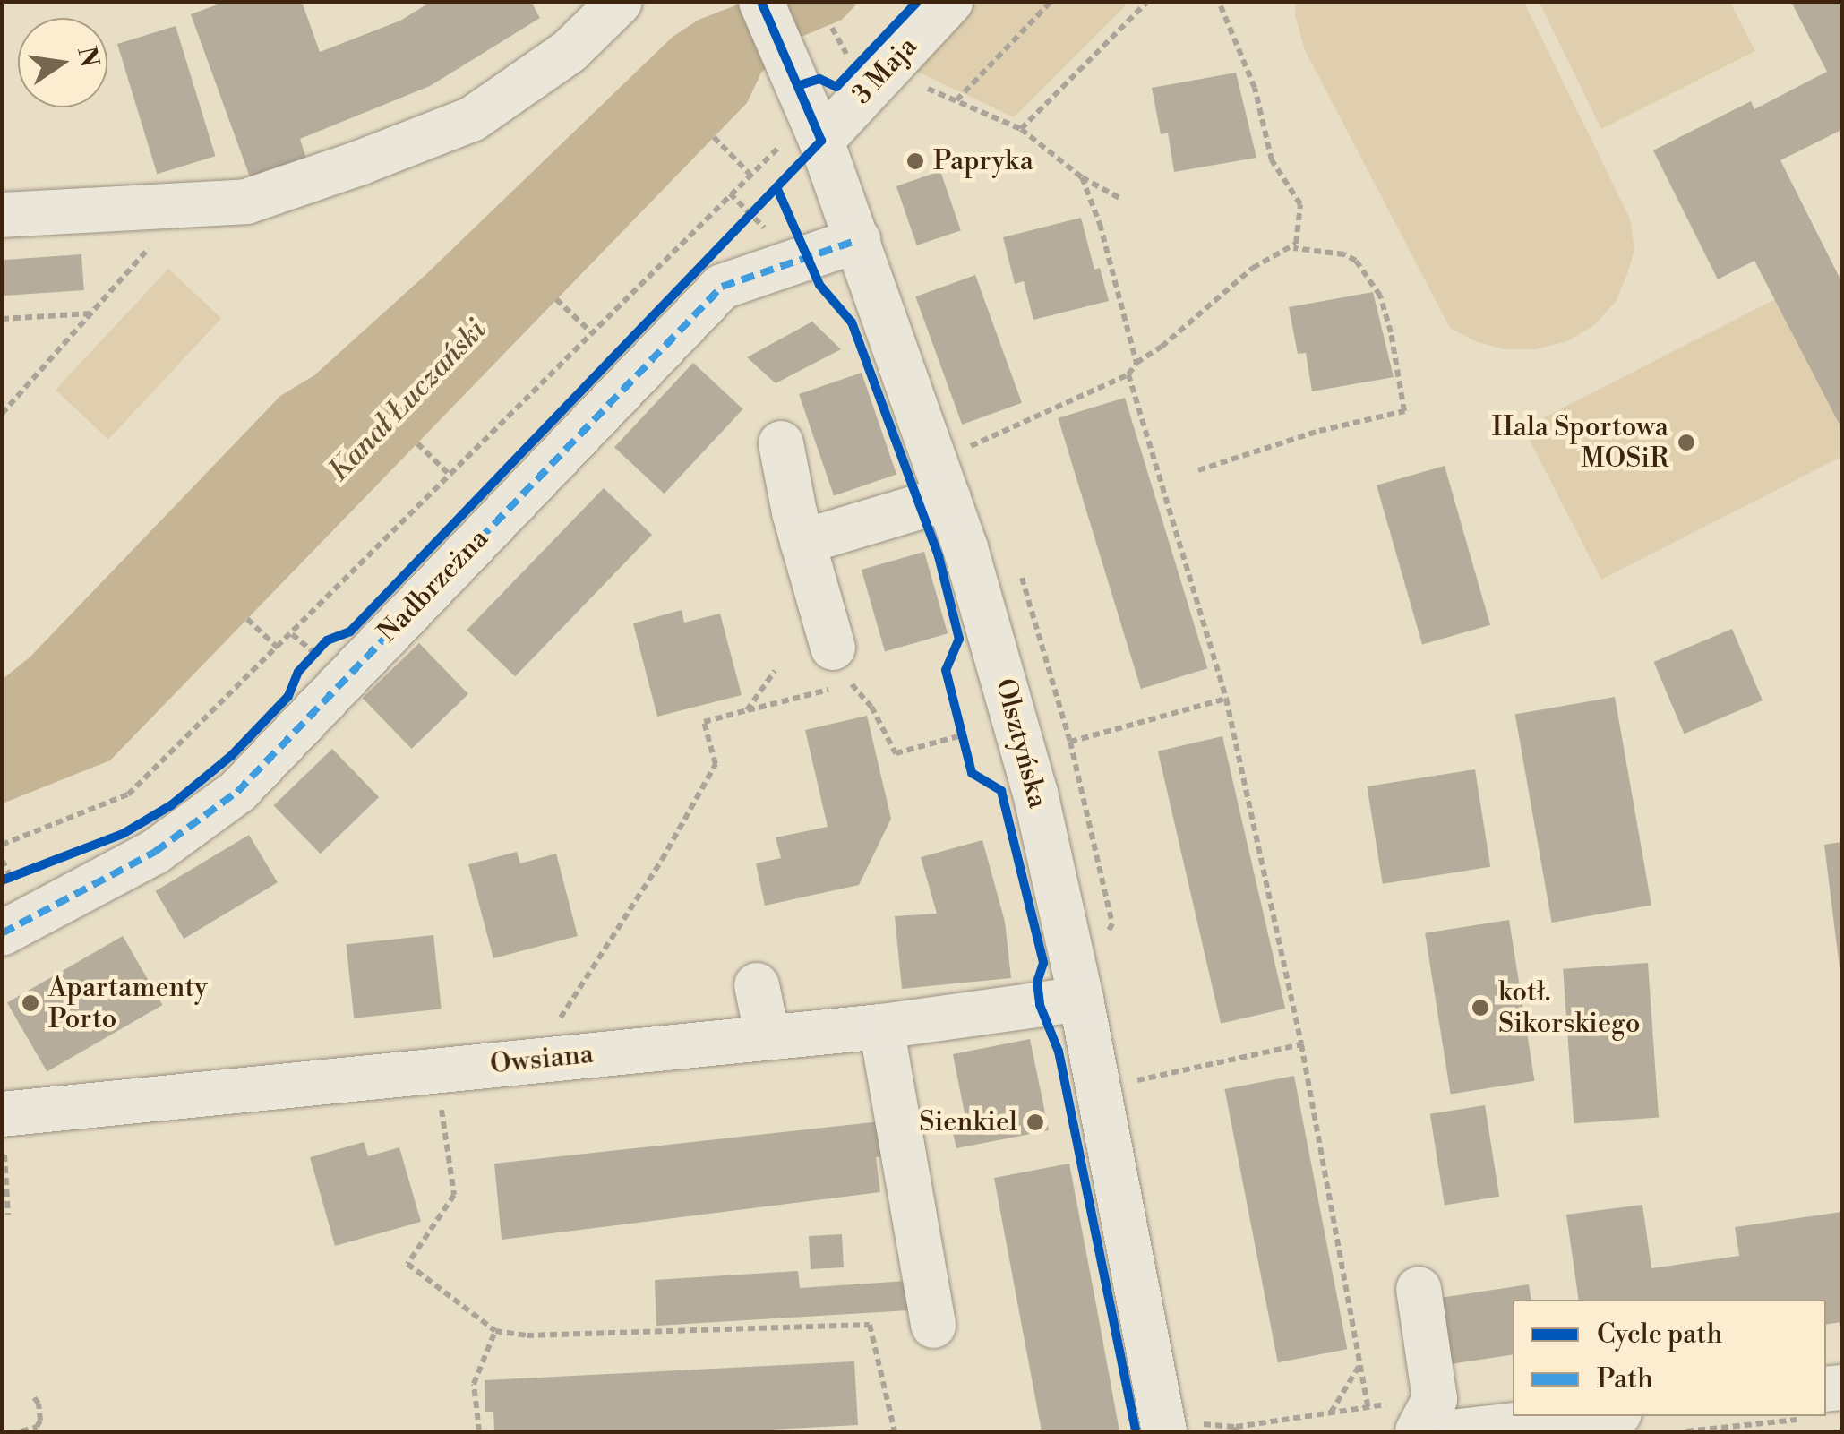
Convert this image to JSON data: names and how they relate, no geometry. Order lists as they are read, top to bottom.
{
  "streets": {
    "street": [
      "3 Maja",
      "Nadbrzeżna",
      "Olsztyńska",
      "Owsiana"
    ]
  },
  "crossings": [
    ["3 Maja", "Olsztyńska"],
    ["Nadbrzeżna", "Olsztyńska"],
    ["Olsztyńska", "Owsiana"]
  ],
  "water": ["Kanał Łuczański"],
  "places": [
    "Papryka",
    "Hala Sportowa MOSiR",
    "Apartamenty Porto",
    "kotł. Sikorskiego",
    "Sienkiel"
  ],
  "legend": ["Cycle path", "Path"],
  "north": "right"
}
